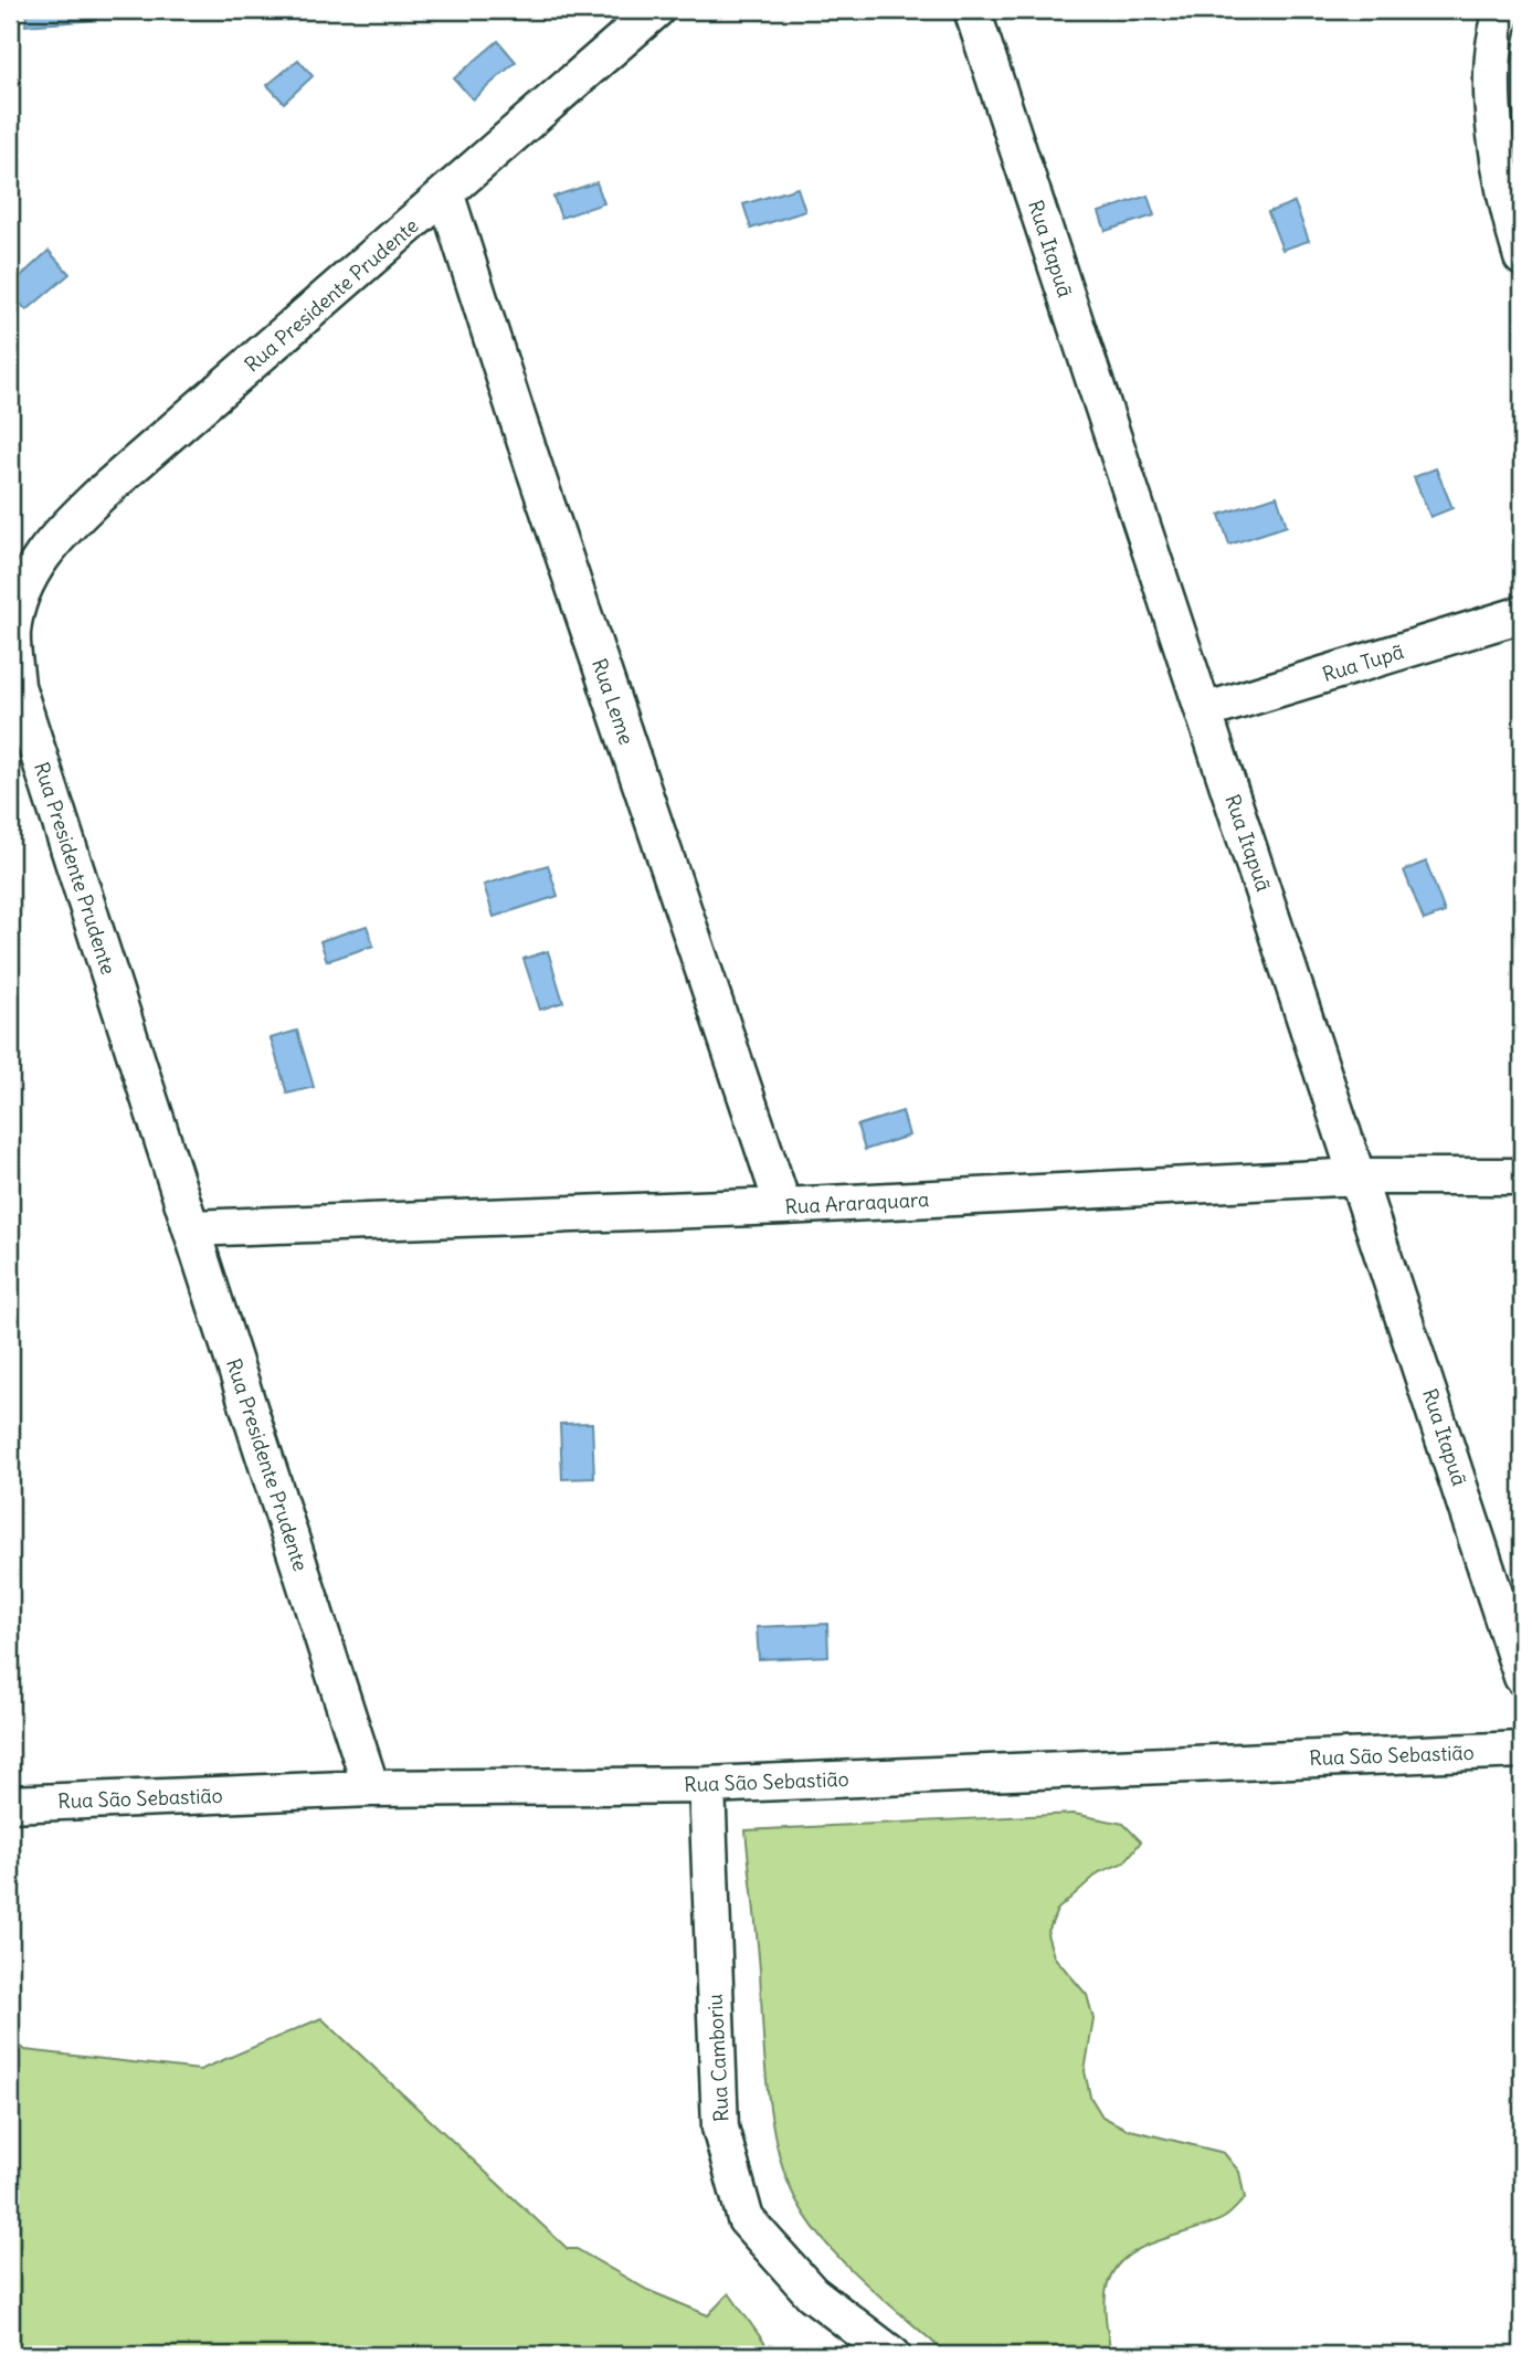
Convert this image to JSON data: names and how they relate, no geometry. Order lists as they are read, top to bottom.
{
  "streets": {
    "street": [
      "Rua Itapuã",
      "Rua Presidente Prudente",
      "Rua Tupã",
      "Rua Leme",
      "Rua Araraquara",
      "Rua São Sebastião",
      "Rua Camboriu"
    ]
  },
  "crossings": [
    ["Rua Itapuã", "Rua Tupã"],
    ["Rua Itapuã", "Rua Araraquara"],
    ["Rua Presidente Prudente", "Rua Leme"],
    ["Rua Presidente Prudente", "Rua Araraquara"],
    ["Rua Presidente Prudente", "Rua São Sebastião"],
    ["Rua Leme", "Rua Araraquara"],
    ["Rua São Sebastião", "Rua Camboriu"]
  ]
}
